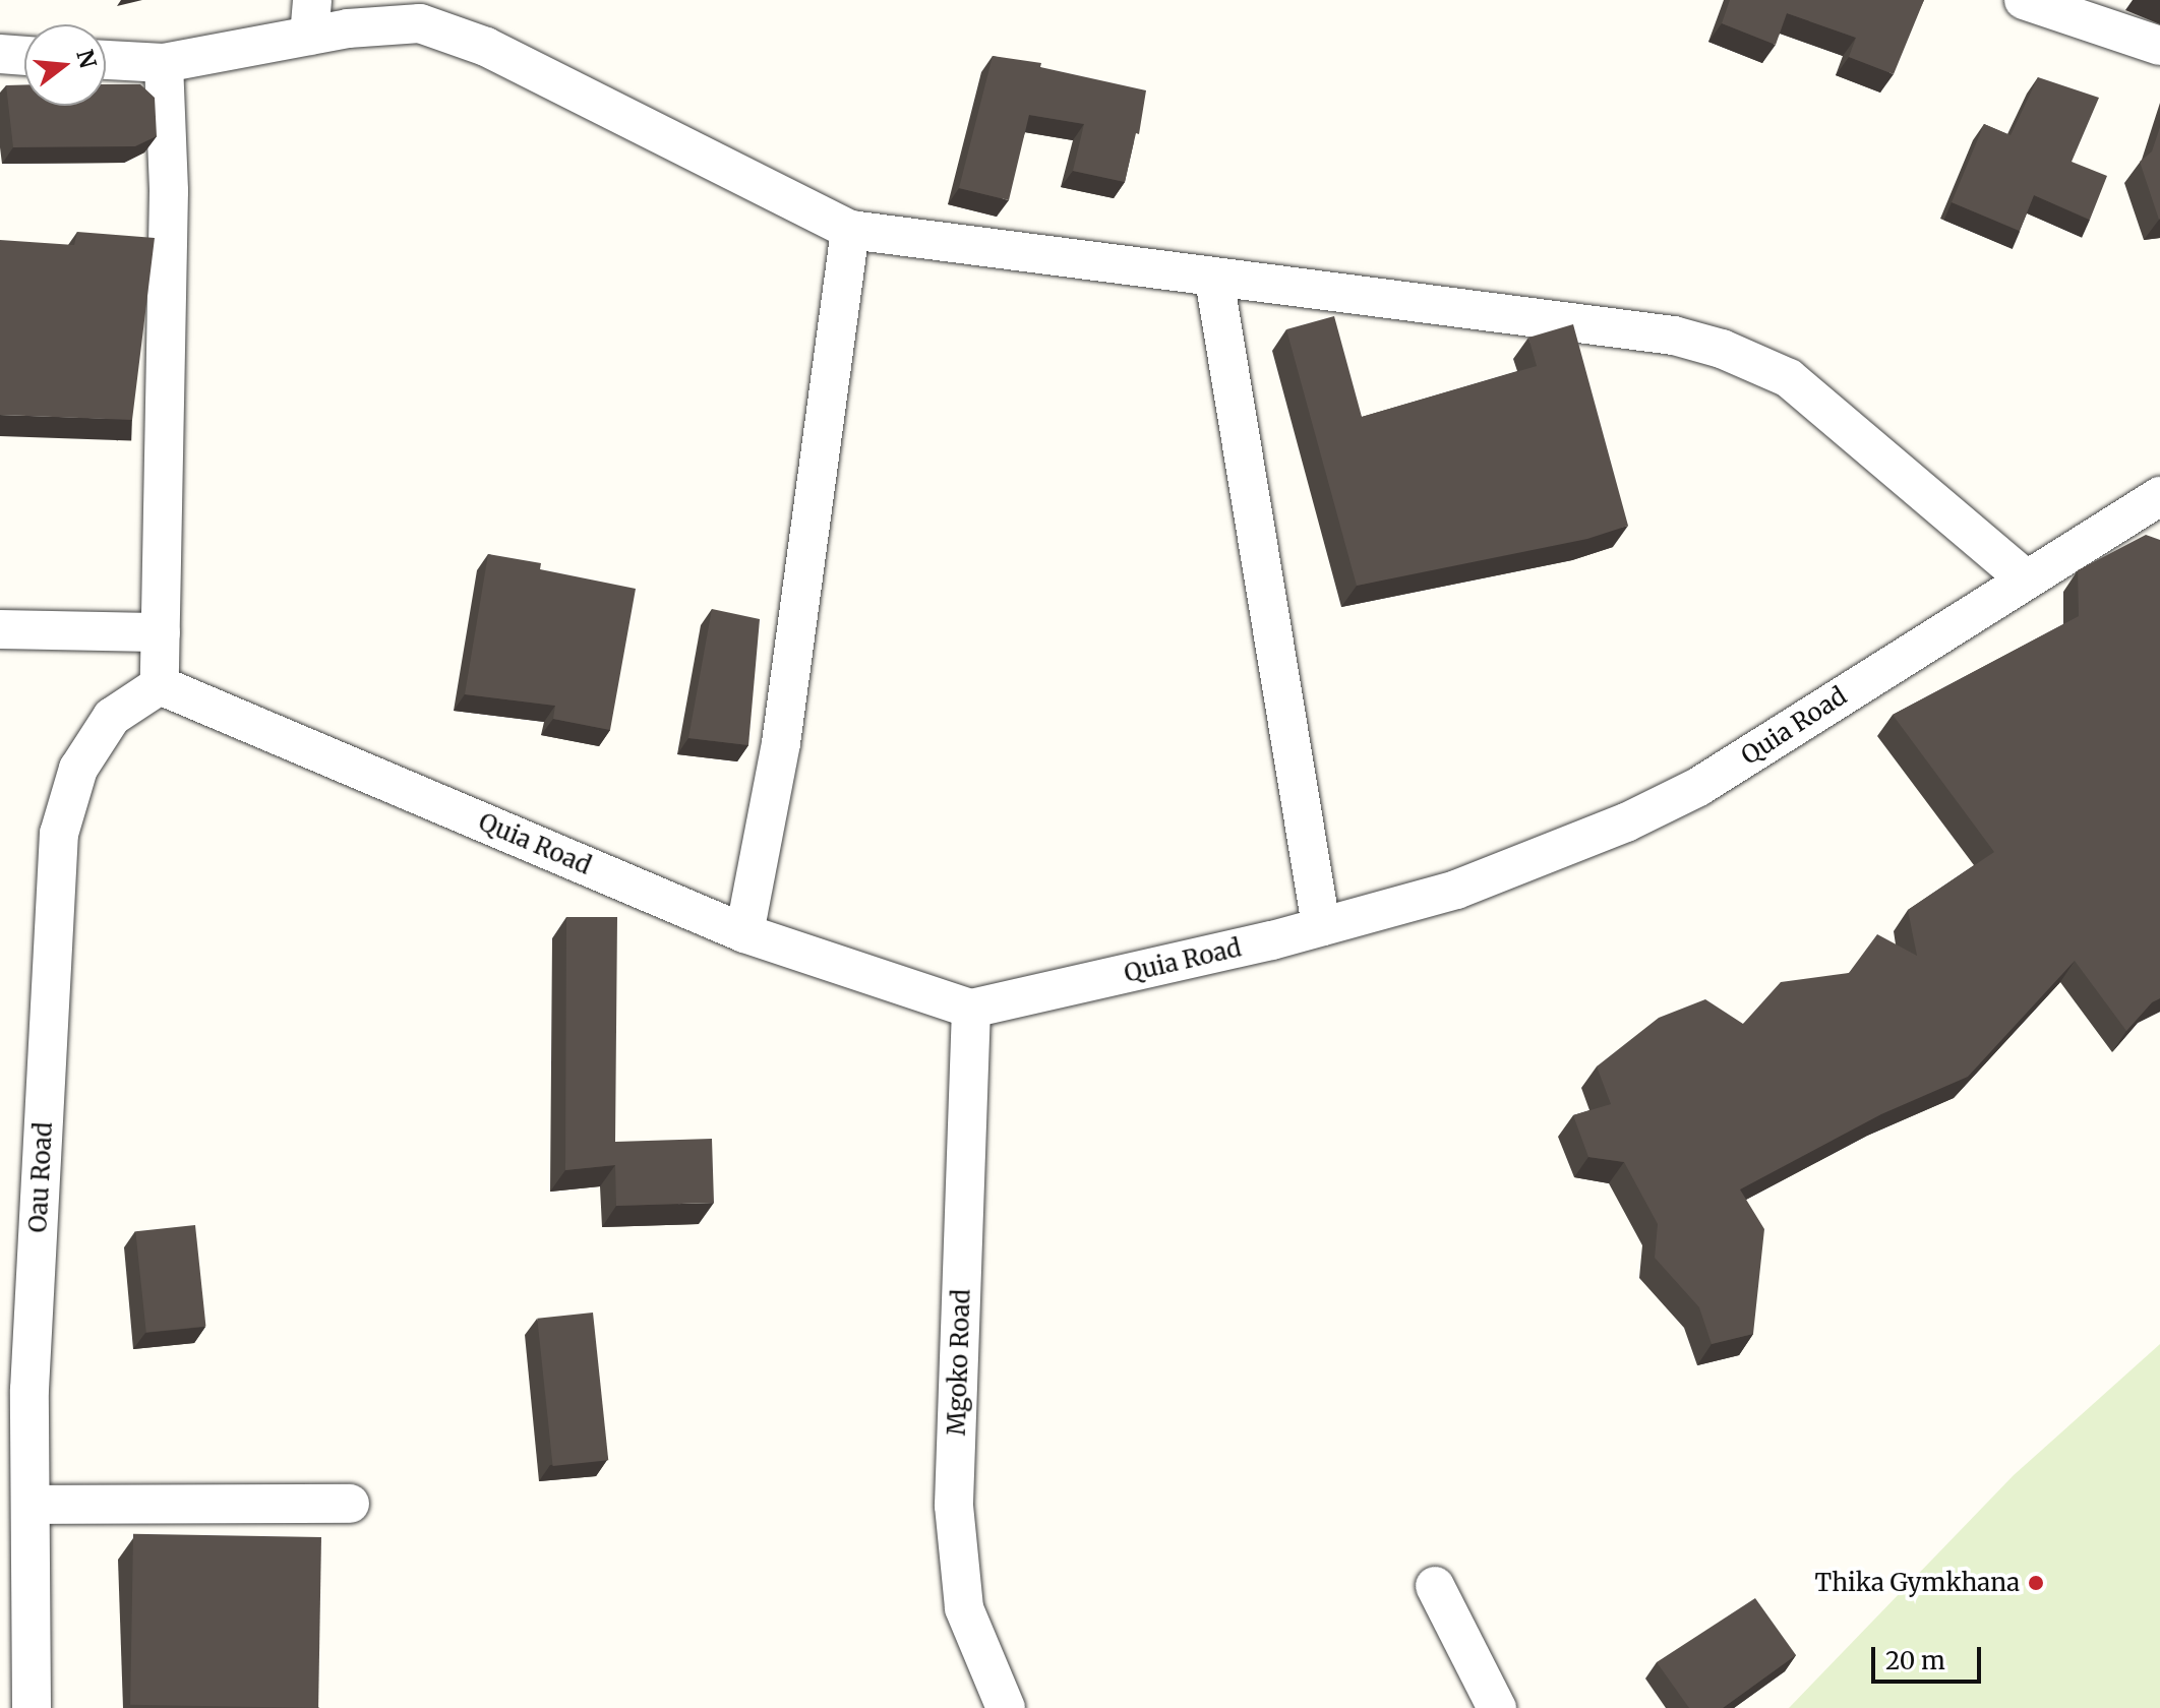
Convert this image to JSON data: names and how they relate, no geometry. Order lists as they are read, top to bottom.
{
  "streets": {
    "street": ["Quia Road", "Oau Road", "Mgoko Road"]
  },
  "crossings": [
    ["Quia Road", "Oau Road"],
    ["Quia Road", "Mgoko Road"]
  ],
  "places": ["Thika Gymkhana"],
  "scale_bar": "20 m",
  "north": "right"
}
